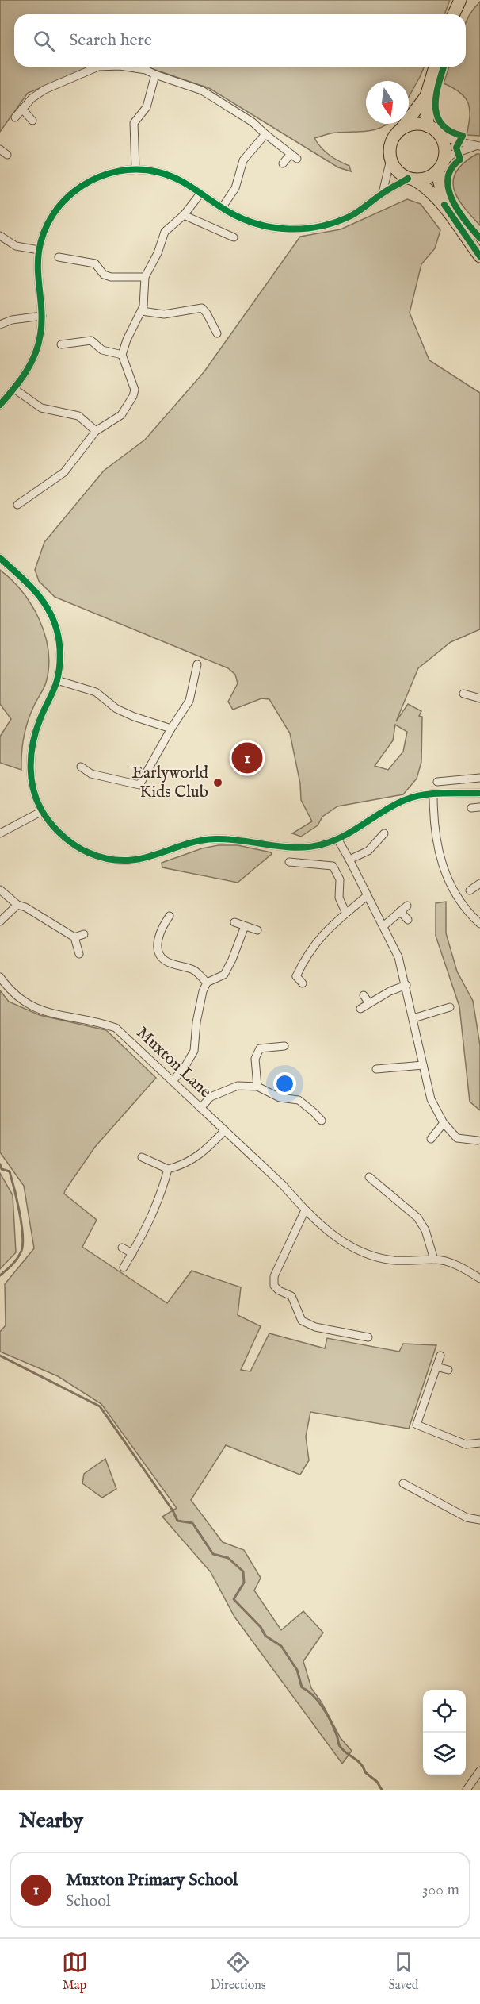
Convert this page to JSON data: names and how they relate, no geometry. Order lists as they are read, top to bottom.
{
  "streets": {
    "street": ["Muxton Lane"]
  },
  "places": ["Earlyworld Kids Club"],
  "north": "bottom",
  "page": {
    "search": "Search here",
    "pins": "1",
    "heading": "Nearby",
    "list": [
      {
        "mark": "1",
        "name": "Muxton Primary School",
        "note": "School",
        "value": "300 m"
      }
    ],
    "nav": ["Map", "Directions", "Saved"]
  }
}
